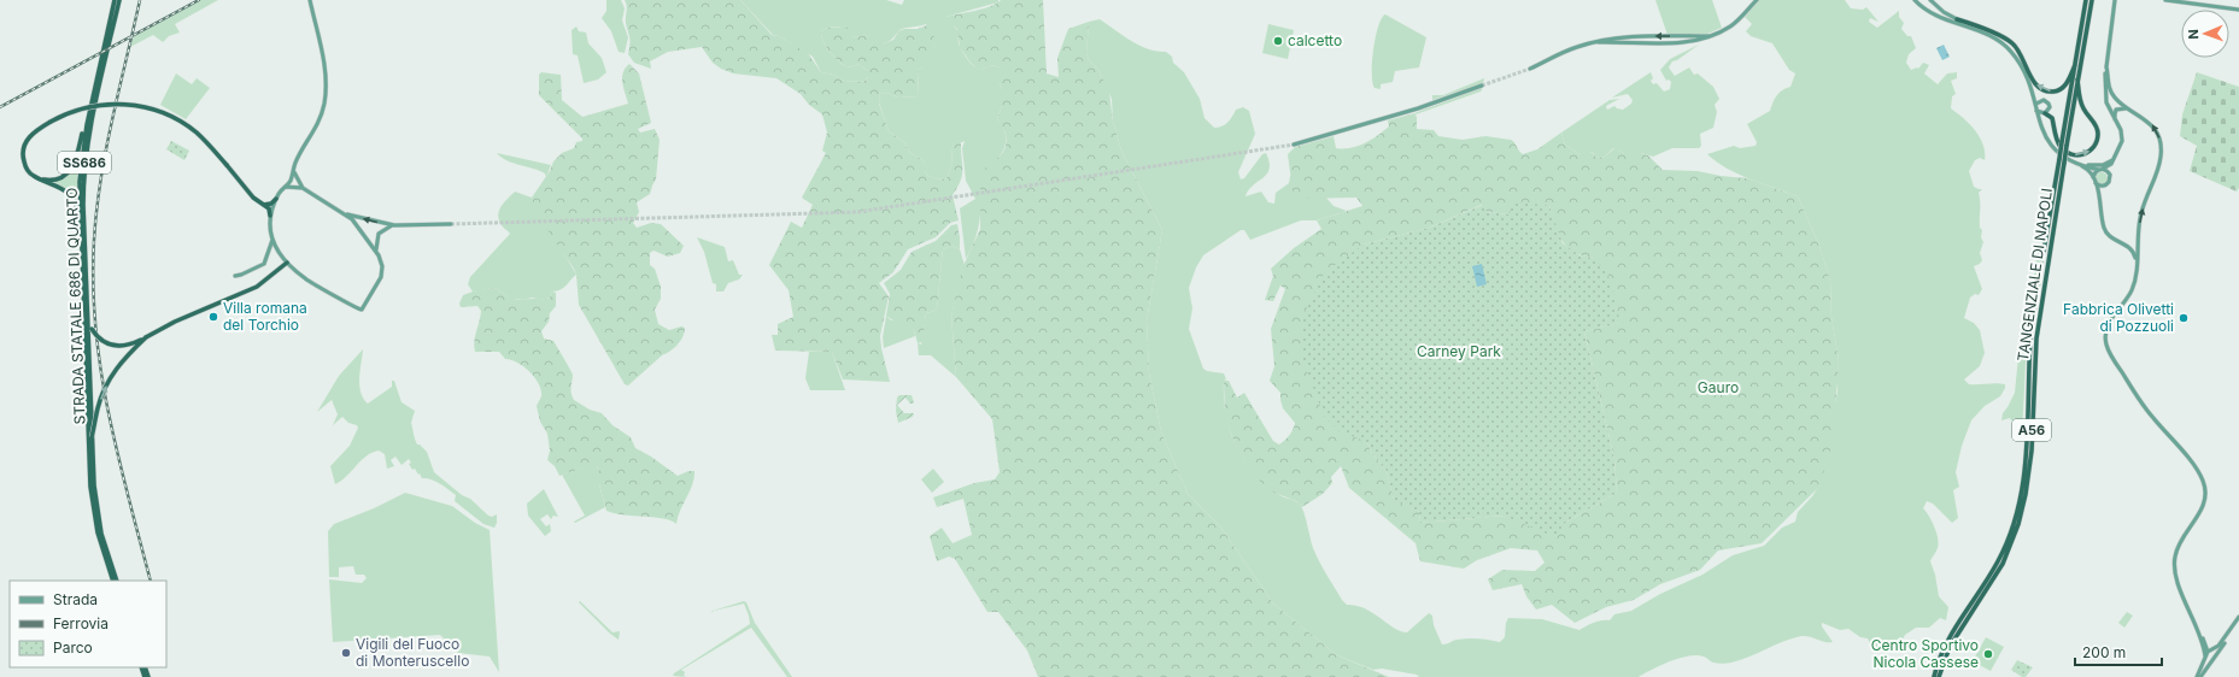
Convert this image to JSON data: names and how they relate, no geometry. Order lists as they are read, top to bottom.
{
  "streets": {
    "highway": [
      "SS686",
      "TANGENZIALE DI NAPOLI",
      "STRADA STATALE 686 DI QUARTO",
      "A56"
    ]
  },
  "parks": ["Carney Park", "Gauro"],
  "places": [
    "calcetto",
    "Villa romana del Torchio",
    "Fabbrica Olivetti di Pozzuoli",
    "Vigili del Fuoco di Monteruscello",
    "Centro Sportivo Nicola Cassese"
  ],
  "legend": ["Strada", "Ferrovia", "Parco"],
  "scale_bar": "200 m",
  "north": "left"
}
